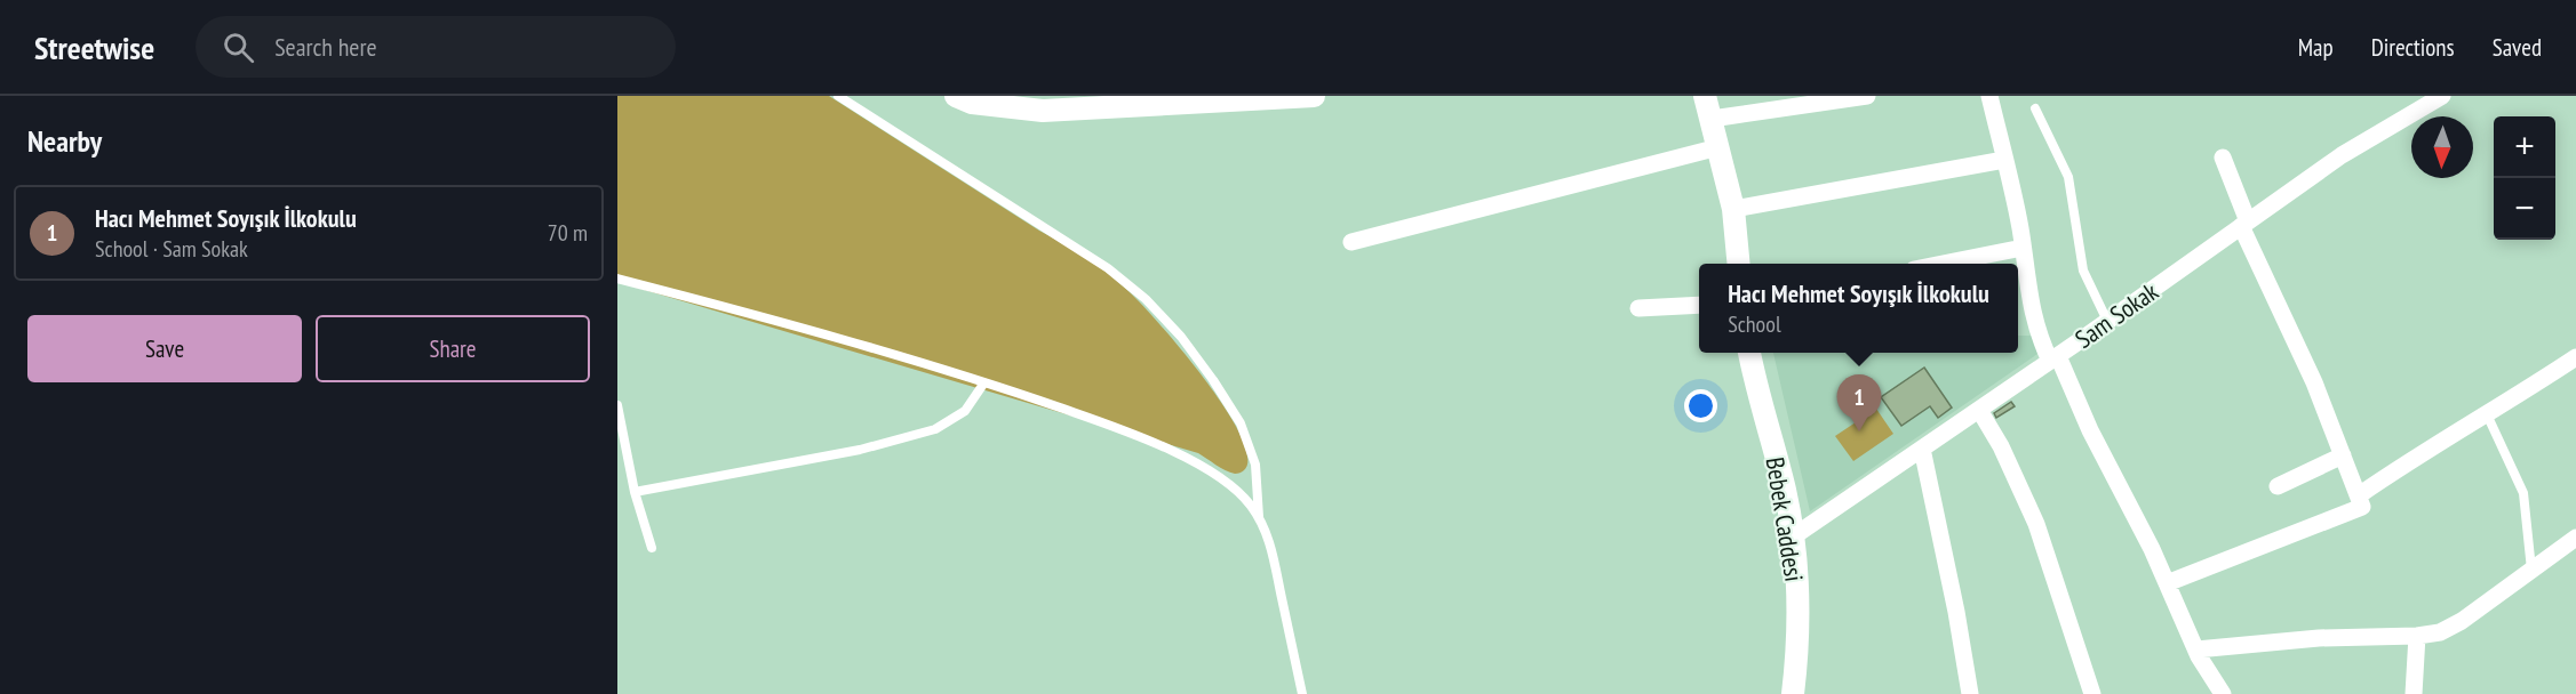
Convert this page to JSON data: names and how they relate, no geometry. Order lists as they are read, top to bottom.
{
  "streets": {
    "street": ["Sam Sokak", "Bebek Caddesi"]
  },
  "crossings": [
    ["Sam Sokak", "Bebek Caddesi"]
  ],
  "north": "bottom",
  "page": {
    "header": "Streetwise",
    "search": "Search here",
    "nav": ["Map", "Directions", "Saved"],
    "heading": "Nearby",
    "map_buttons": ["+", "−"],
    "list": [
      {
        "mark": "1",
        "name": "Hacı Mehmet Soyışık İlkokulu",
        "note": "School · Sam Sokak",
        "value": "70 m"
      }
    ],
    "popup": ["Hacı Mehmet Soyışık İlkokulu", "School"],
    "buttons": ["Save", "Share"],
    "pins": "1"
  }
}
